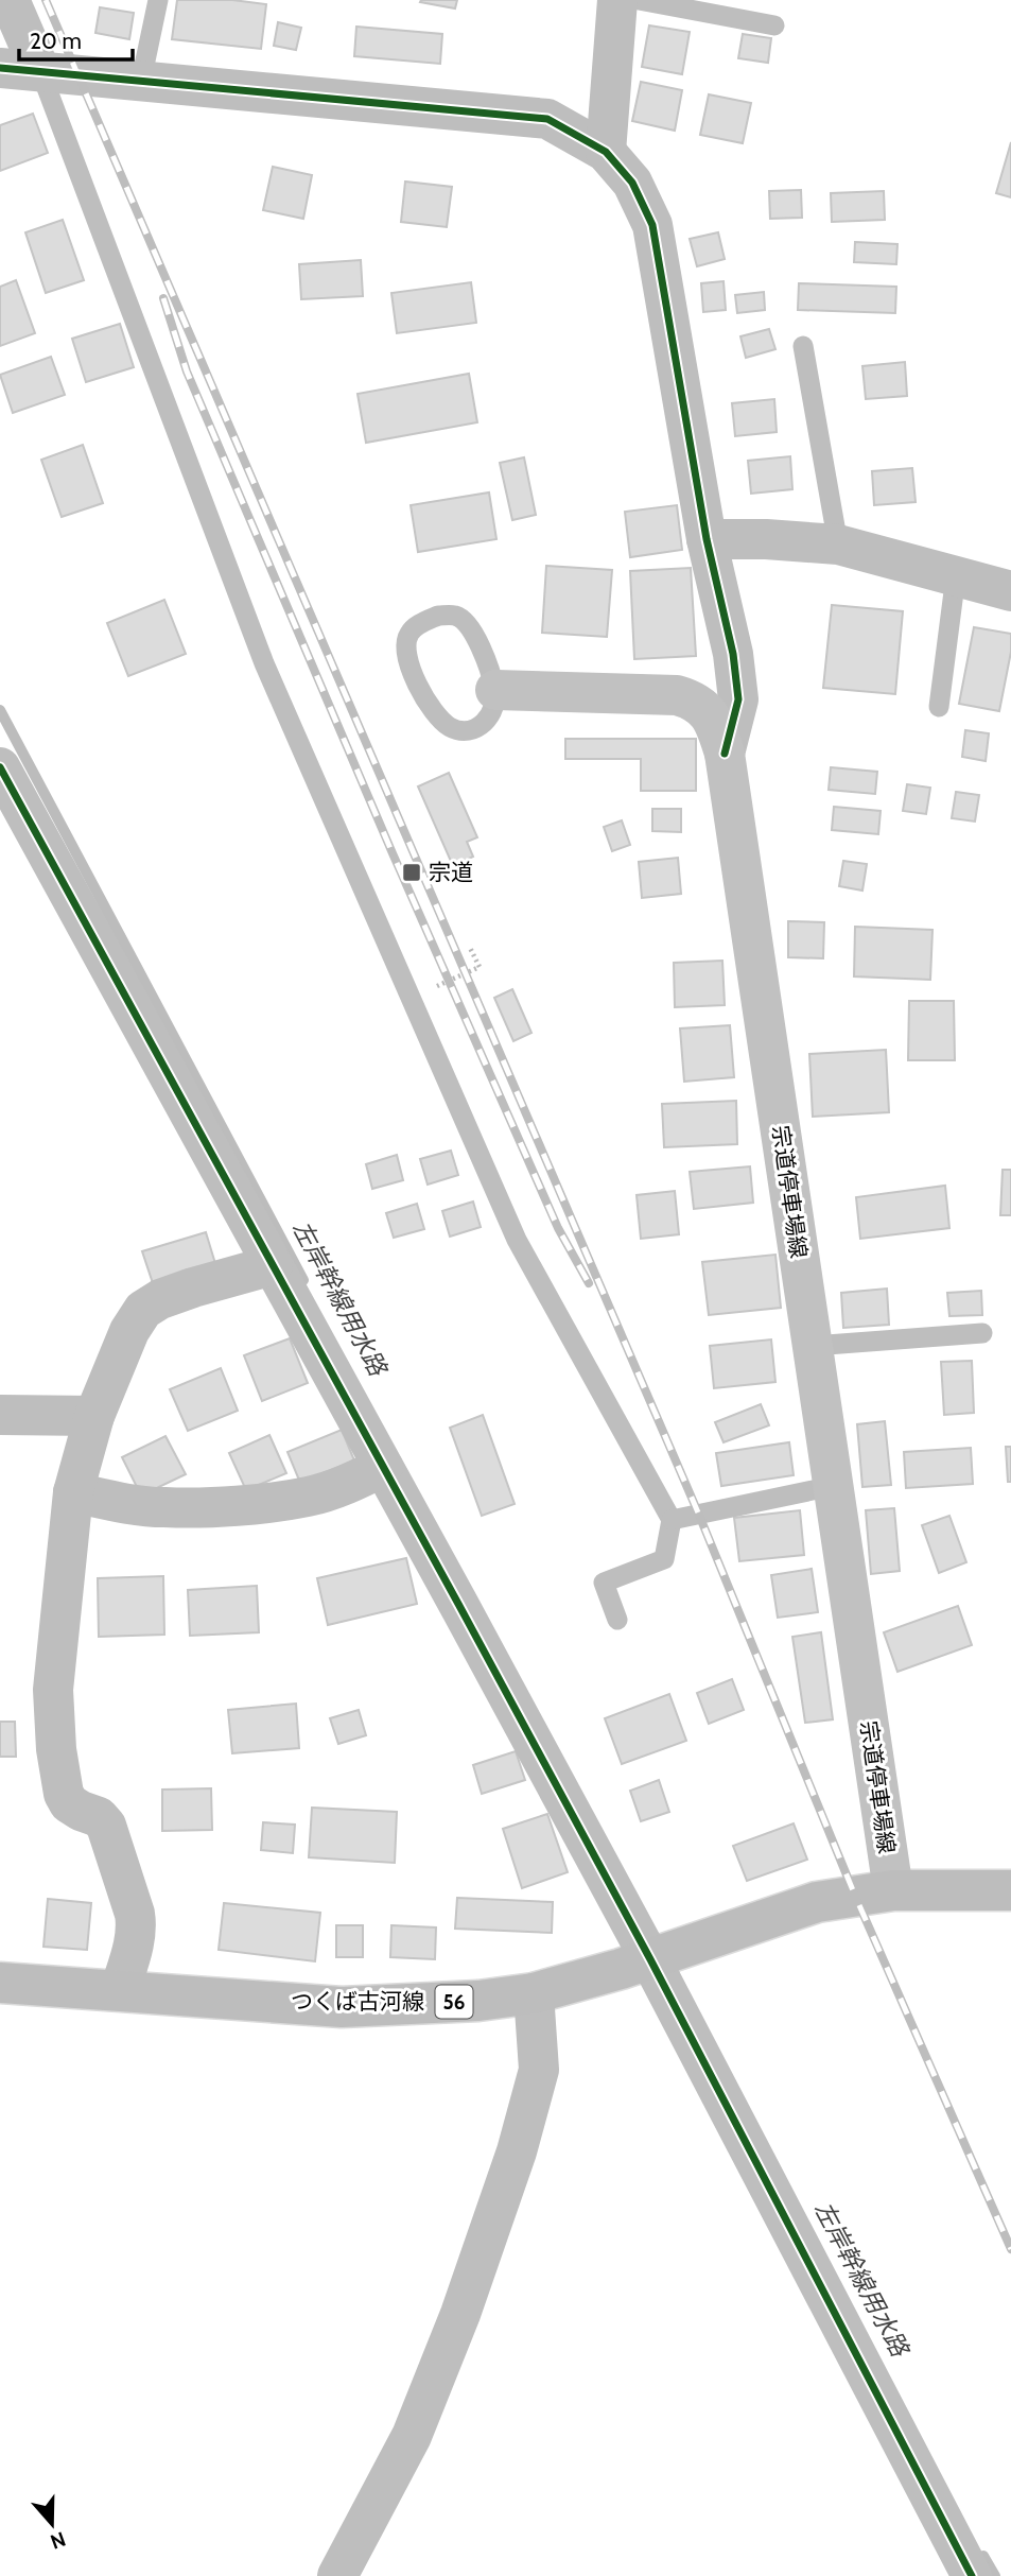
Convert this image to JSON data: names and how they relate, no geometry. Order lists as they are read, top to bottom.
{
  "streets": {
    "main road": ["宗道停車場線", "つくば古河線", "56"]
  },
  "crossings": [
    ["宗道停車場線", "つくば古河線"]
  ],
  "water": ["左岸幹線用水路"],
  "places": {
    "transit": ["宗道"]
  },
  "scale_bar": "20 m",
  "north": "bottom"
}
